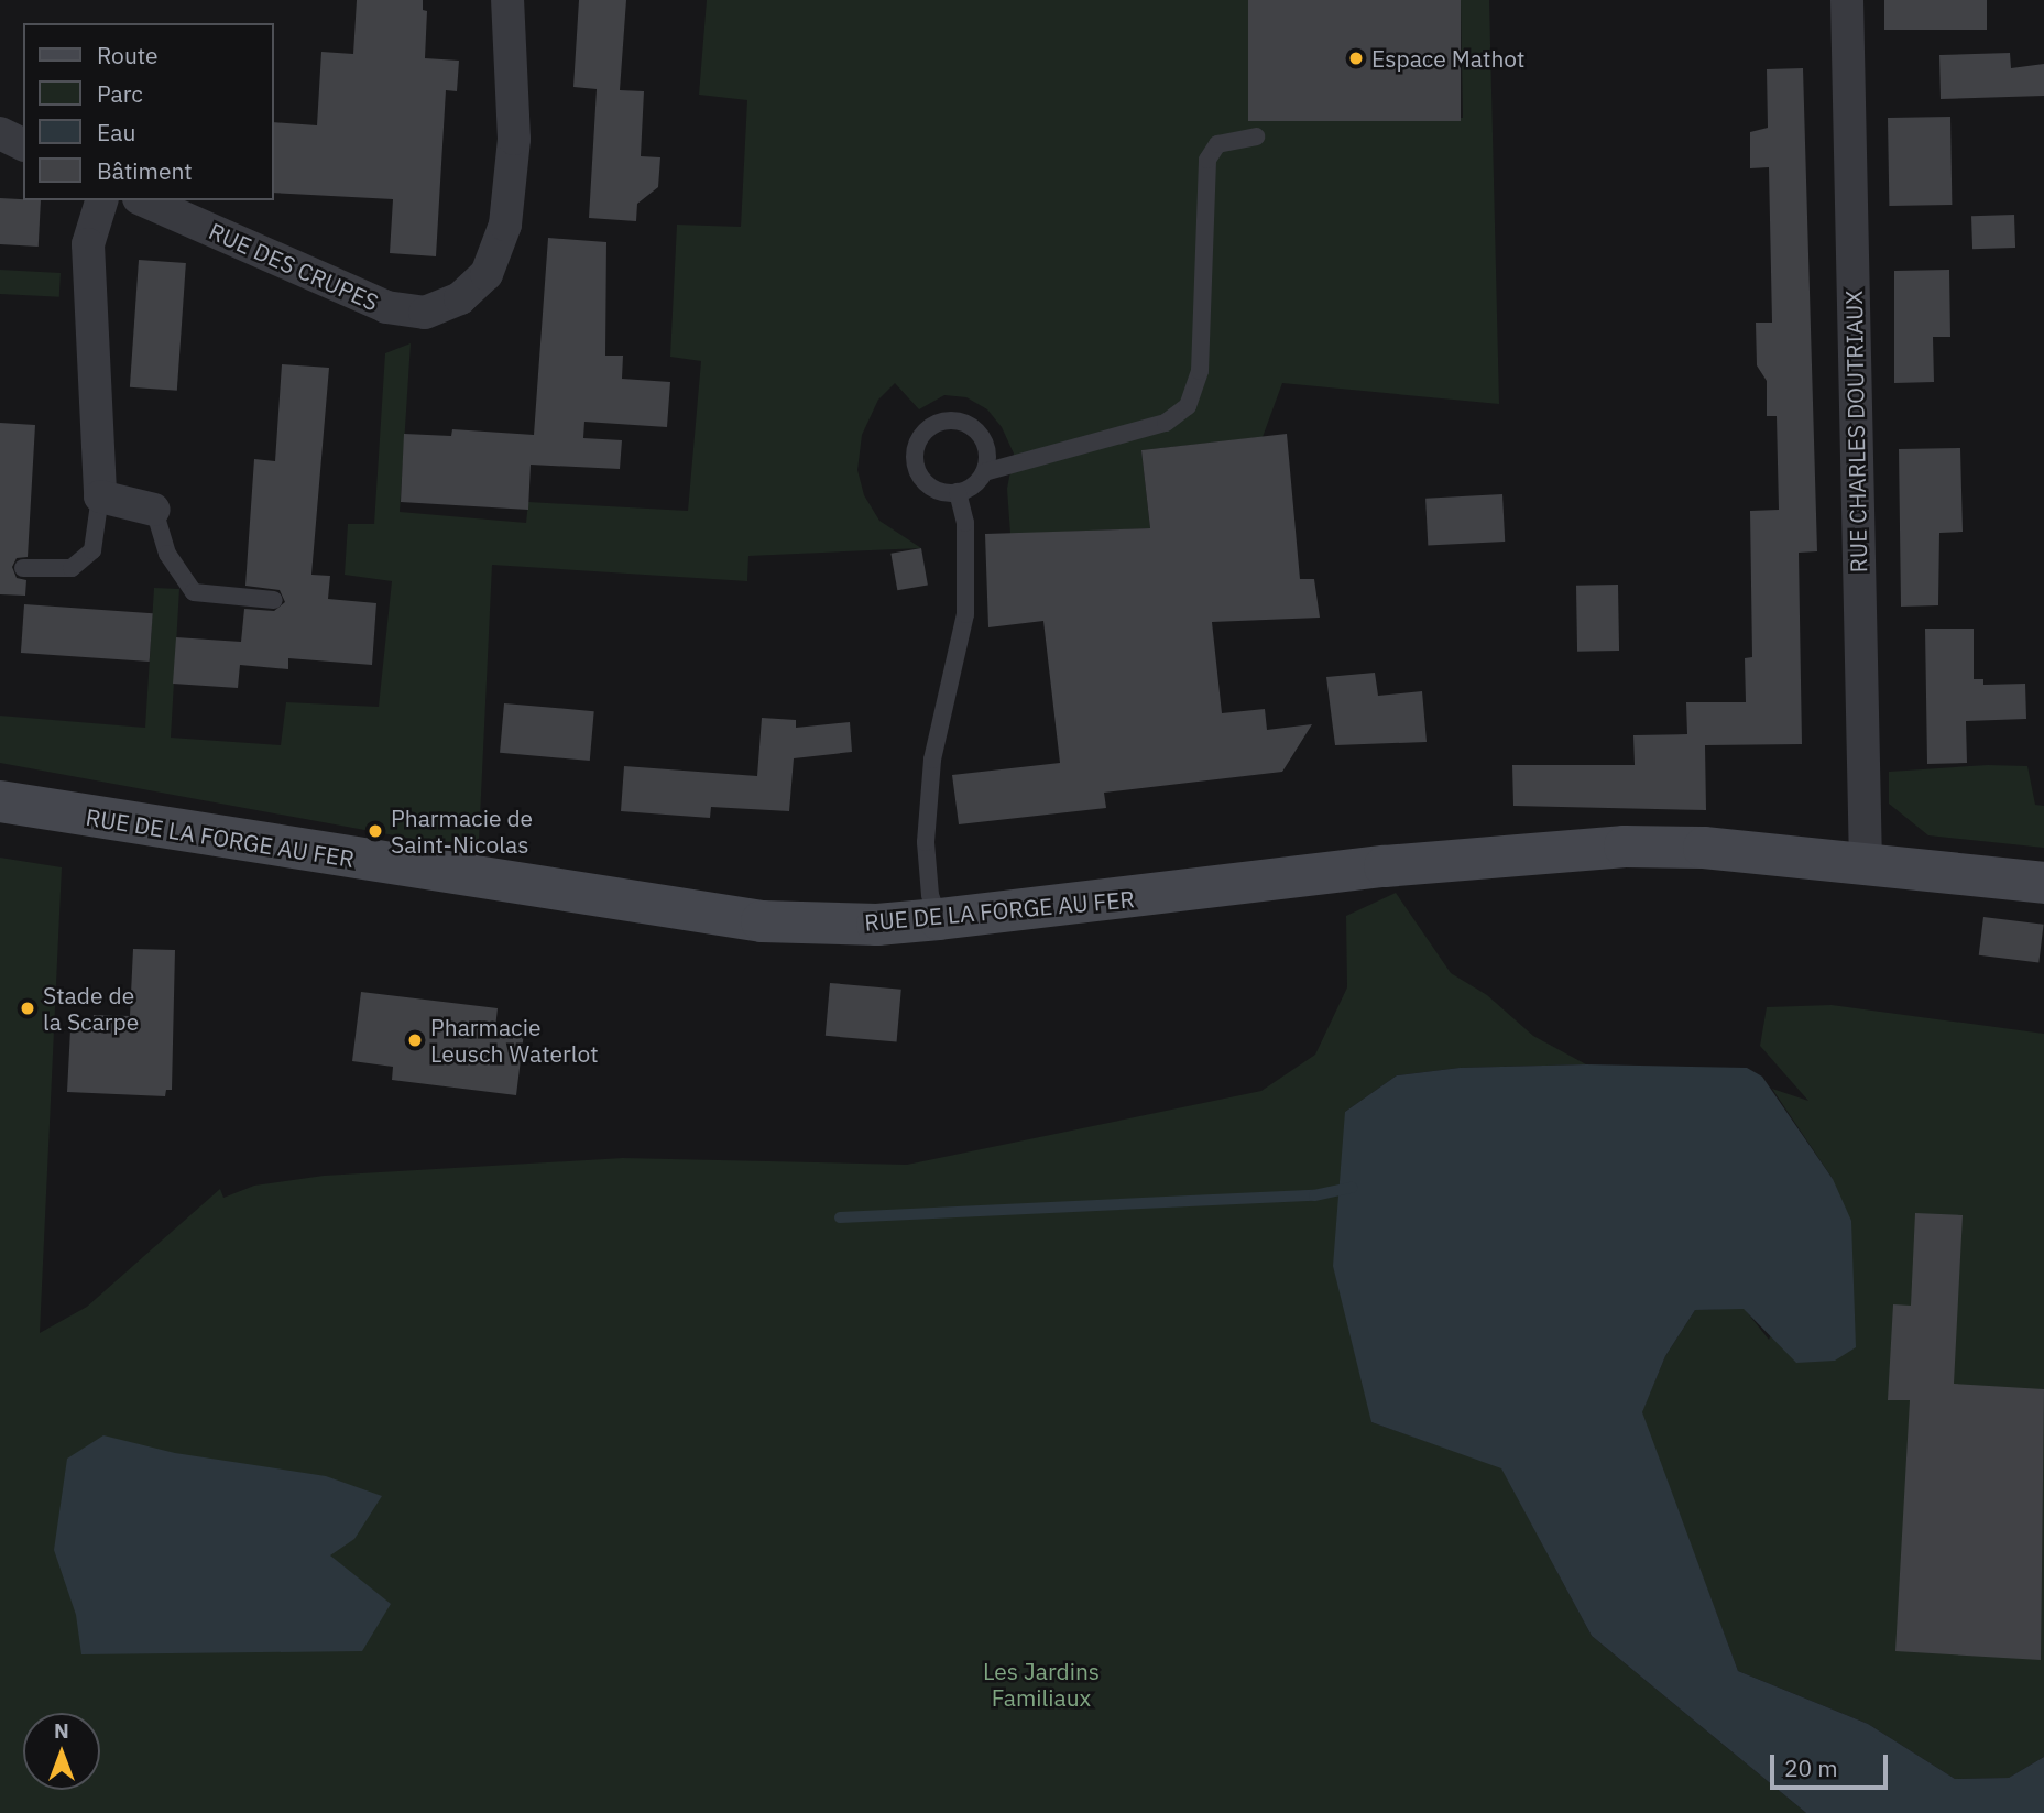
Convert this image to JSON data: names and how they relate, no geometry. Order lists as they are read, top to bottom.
{
  "streets": {
    "main road": ["RUE DE LA FORGE AU FER"],
    "street": ["RUE DES CRUPES", "RUE CHARLES DOUTRIAUX"]
  },
  "crossings": [
    ["RUE CHARLES DOUTRIAUX", "RUE DE LA FORGE AU FER"]
  ],
  "parks": ["Les Jardins Familiaux"],
  "places": [
    "Espace Mathot",
    "Pharmacie de Saint-Nicolas",
    "Stade de la Scarpe",
    "Pharmacie Leusch Waterlot"
  ],
  "legend": [
    "Route",
    "Parc",
    "Eau",
    "Bâtiment"
  ],
  "scale_bar": "20 m",
  "north": "top"
}
